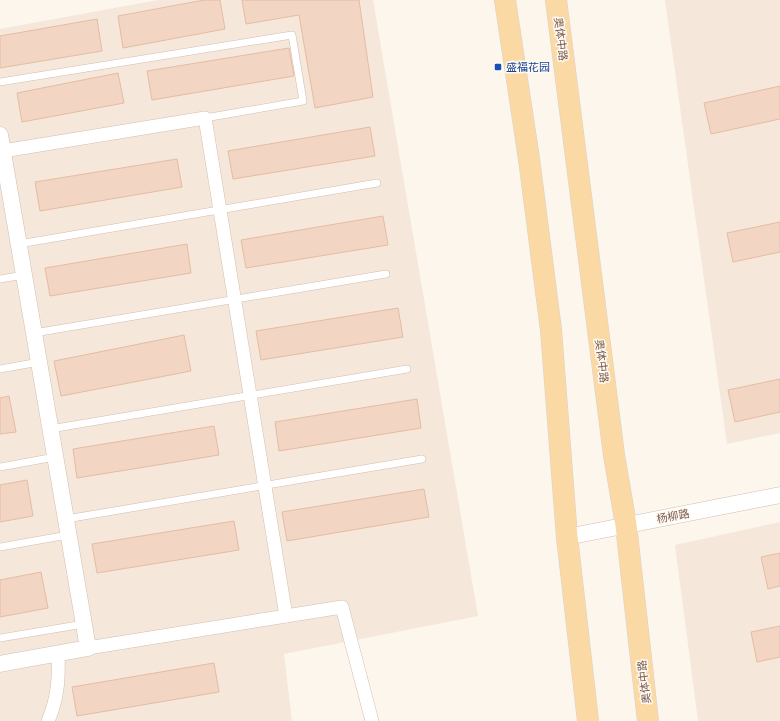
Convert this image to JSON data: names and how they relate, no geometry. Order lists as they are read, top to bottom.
{
  "streets": {
    "main road": ["奥体中路"],
    "street": ["杨柳路"]
  },
  "crossings": [
    ["奥体中路", "杨柳路"]
  ],
  "places": {
    "transit": ["盛福花园"]
  }
}
